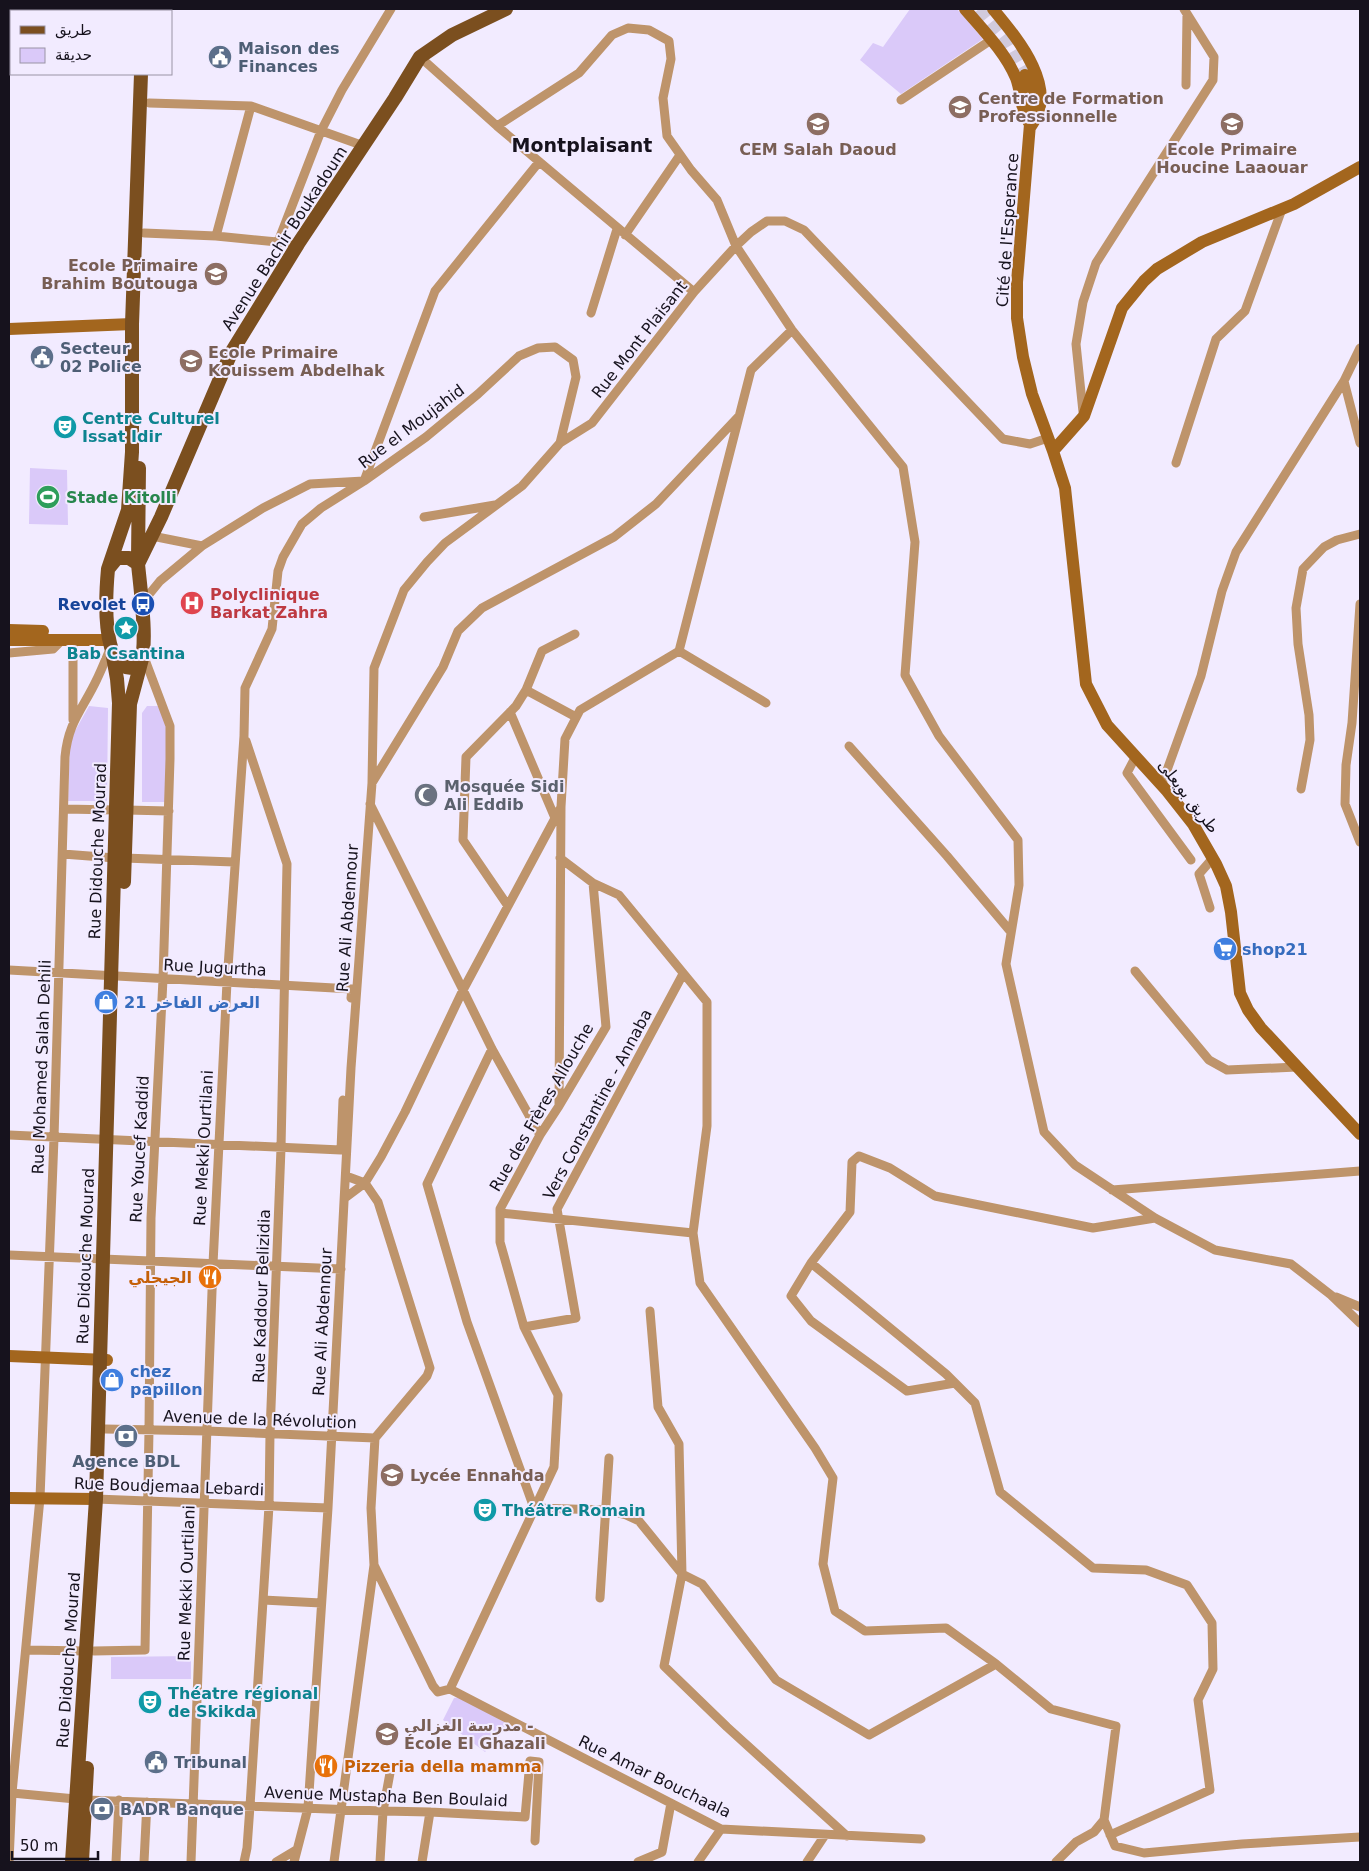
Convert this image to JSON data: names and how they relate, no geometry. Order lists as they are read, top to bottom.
{
  "streets": {
    "main road": [
      "Cité de l'Esperance",
      "Avenue Bachir Boukadoum",
      "طريق بويعلى",
      "Rue Didouche Mourad",
      "Rue Boudjemaa Lebardi"
    ],
    "street": [
      "Rue Mont Plaisant",
      "Rue el Moujahid",
      "Rue Ali Abdennour",
      "Rue Jugurtha",
      "Rue Mohamed Salah Dehili",
      "Vers Constantine - Annaba",
      "Rue des Frères Allouche",
      "Rue Mekki Ourtilani",
      "Rue Youcef Kaddid",
      "Rue Kaddour Belizidia",
      "Avenue de la Révolution",
      "Rue Amar Bouchaala",
      "Avenue Mustapha Ben Boulaid"
    ]
  },
  "crossings": [
    ["Cité de l'Esperance", "Rue Mont Plaisant"],
    ["Cité de l'Esperance", "طريق بويعلى"],
    ["Rue Mont Plaisant", "Rue el Moujahid"],
    ["Rue Mont Plaisant", "Rue Ali Abdennour"],
    ["Rue el Moujahid", "Rue Didouche Mourad"],
    ["Rue el Moujahid", "Rue Mekki Ourtilani"],
    ["Rue Didouche Mourad", "Rue Jugurtha"],
    ["Rue Didouche Mourad", "Rue Mohamed Salah Dehili"],
    ["Rue Didouche Mourad", "Rue Youcef Kaddid"],
    ["Rue Didouche Mourad", "Avenue de la Révolution"],
    ["Rue Didouche Mourad", "Rue Boudjemaa Lebardi"],
    ["Rue Didouche Mourad", "Avenue Mustapha Ben Boulaid"],
    ["Rue Ali Abdennour", "Rue Jugurtha"],
    ["Rue Ali Abdennour", "Avenue de la Révolution"],
    ["Rue Ali Abdennour", "Rue Boudjemaa Lebardi"],
    ["Rue Ali Abdennour", "Avenue Mustapha Ben Boulaid"],
    ["Rue Jugurtha", "Rue Mohamed Salah Dehili"],
    ["Rue Jugurtha", "Rue Mekki Ourtilani"],
    ["Rue Jugurtha", "Rue Youcef Kaddid"],
    ["Rue Jugurtha", "Rue Kaddour Belizidia"],
    ["Rue Mohamed Salah Dehili", "Rue Boudjemaa Lebardi"],
    ["Rue Mohamed Salah Dehili", "Avenue Mustapha Ben Boulaid"],
    ["Vers Constantine - Annaba", "Rue des Frères Allouche"],
    ["Rue des Frères Allouche", "Rue Amar Bouchaala"],
    ["Rue Mekki Ourtilani", "Rue Kaddour Belizidia"],
    ["Rue Mekki Ourtilani", "Avenue de la Révolution"],
    ["Rue Mekki Ourtilani", "Rue Boudjemaa Lebardi"],
    ["Rue Mekki Ourtilani", "Avenue Mustapha Ben Boulaid"],
    ["Rue Youcef Kaddid", "Avenue de la Révolution"],
    ["Rue Youcef Kaddid", "Rue Boudjemaa Lebardi"],
    ["Rue Kaddour Belizidia", "Avenue de la Révolution"],
    ["Rue Kaddour Belizidia", "Rue Boudjemaa Lebardi"],
    ["Rue Kaddour Belizidia", "Avenue Mustapha Ben Boulaid"]
  ],
  "districts": ["Montplaisant"],
  "places": {
    "public building": ["Maison des Finances", "Secteur 02 Police", "Tribunal"],
    "school or university": [
      "Centre de Formation Professionnelle",
      "CEM Salah Daoud",
      "Ecole Primaire Houcine Laaouar",
      "Ecole Primaire Brahim Boutouga",
      "Ecole Primaire Kouissem Abdelhak",
      "Lycée Ennahda",
      "مدرسة الغزالي - École El Ghazali"
    ],
    "theatre": ["Centre Culturel Issat Idir", "Théâtre Romain", "Théatre régional de Skikda"],
    "sports": ["Stade Kitolli"],
    "hospital": ["Polyclinique Barkat Zahra"],
    "bus stop": ["Revolet"],
    "place": ["Bab Csantina"],
    "mosque": ["Mosquée Sidi Ali Eddib"],
    "supermarket": ["shop21"],
    "shop": ["العرض الفاخر 21", "chez papillon"],
    "restaurant": ["الجيجلي", "Pizzeria della mamma"],
    "bank": ["Agence BDL", "BADR Banque"]
  },
  "legend": ["طريق", "حديقة"],
  "scale_bar": "50 m"
}
